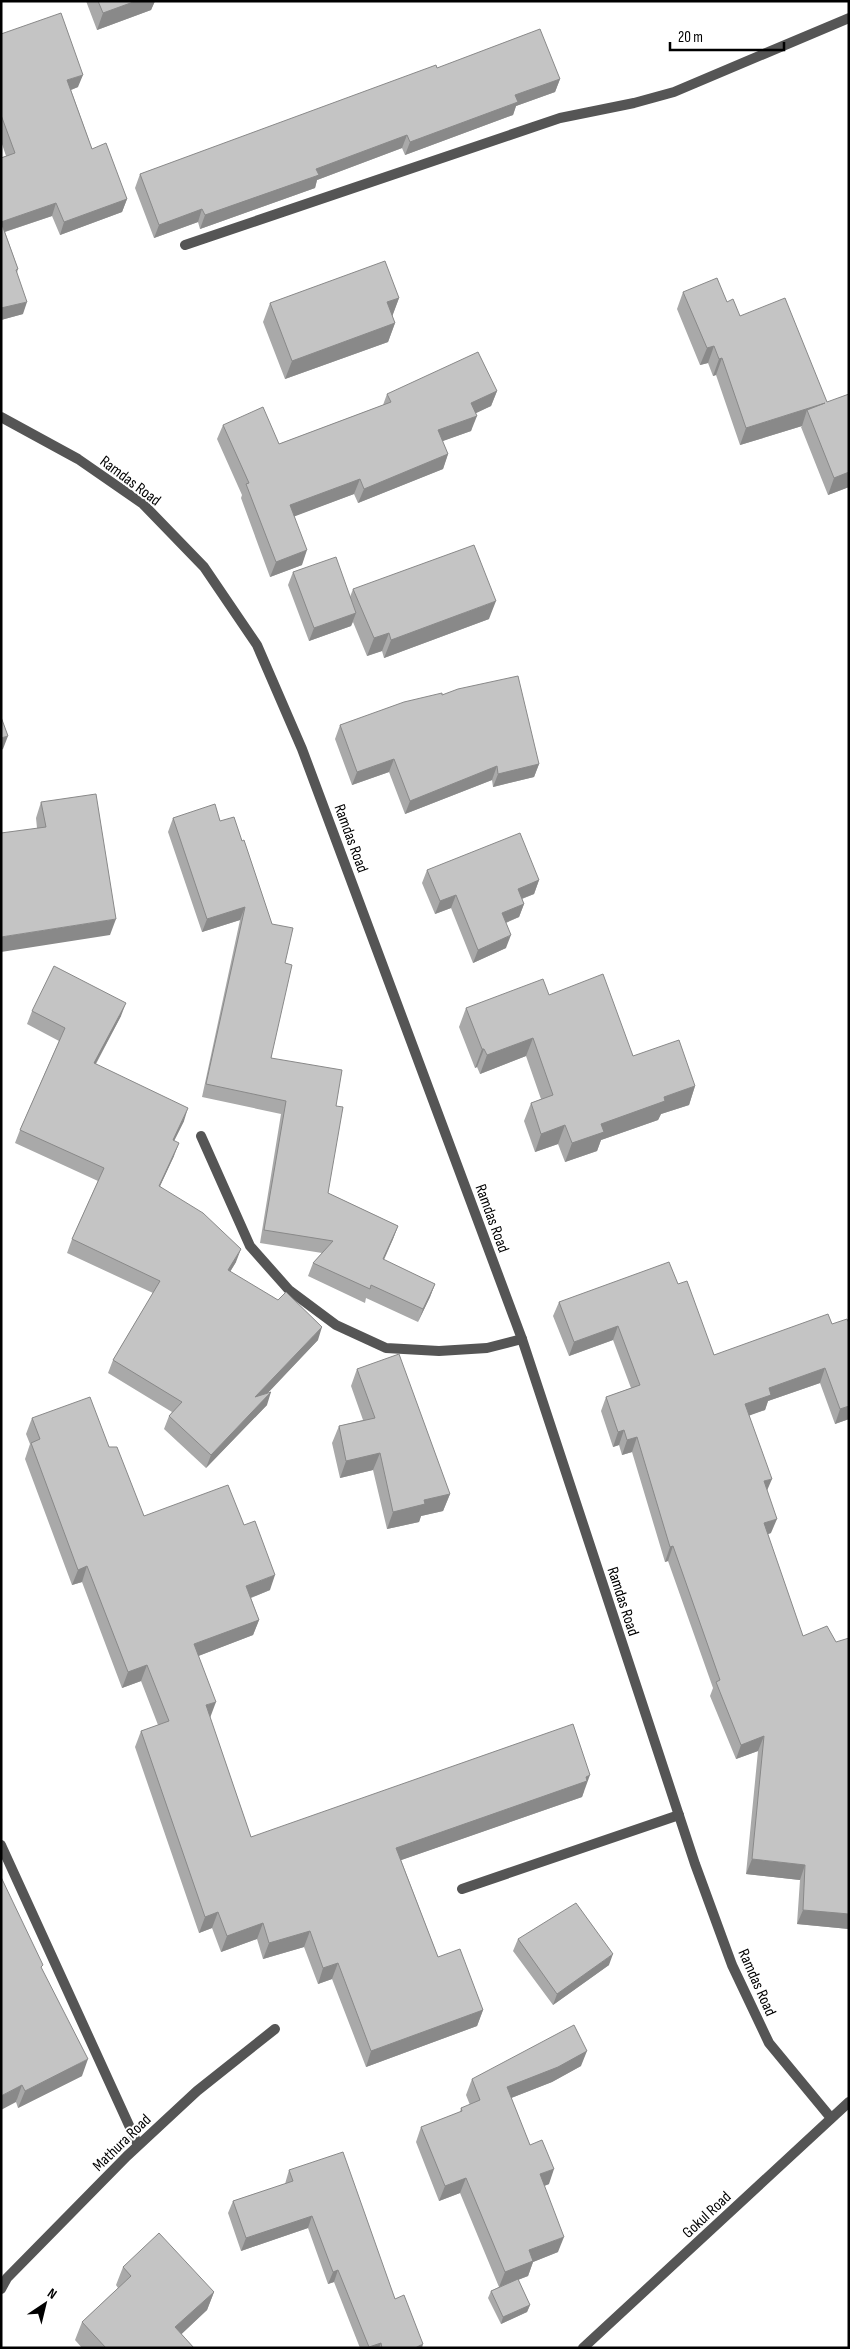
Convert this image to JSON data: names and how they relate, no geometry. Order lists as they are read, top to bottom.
{
  "streets": {
    "street": ["Ramdas Road", "Mathura Road", "Gokul Road"]
  },
  "crossings": [
    ["Ramdas Road", "Gokul Road"]
  ],
  "scale_bar": "20 m",
  "north": "top right"
}
